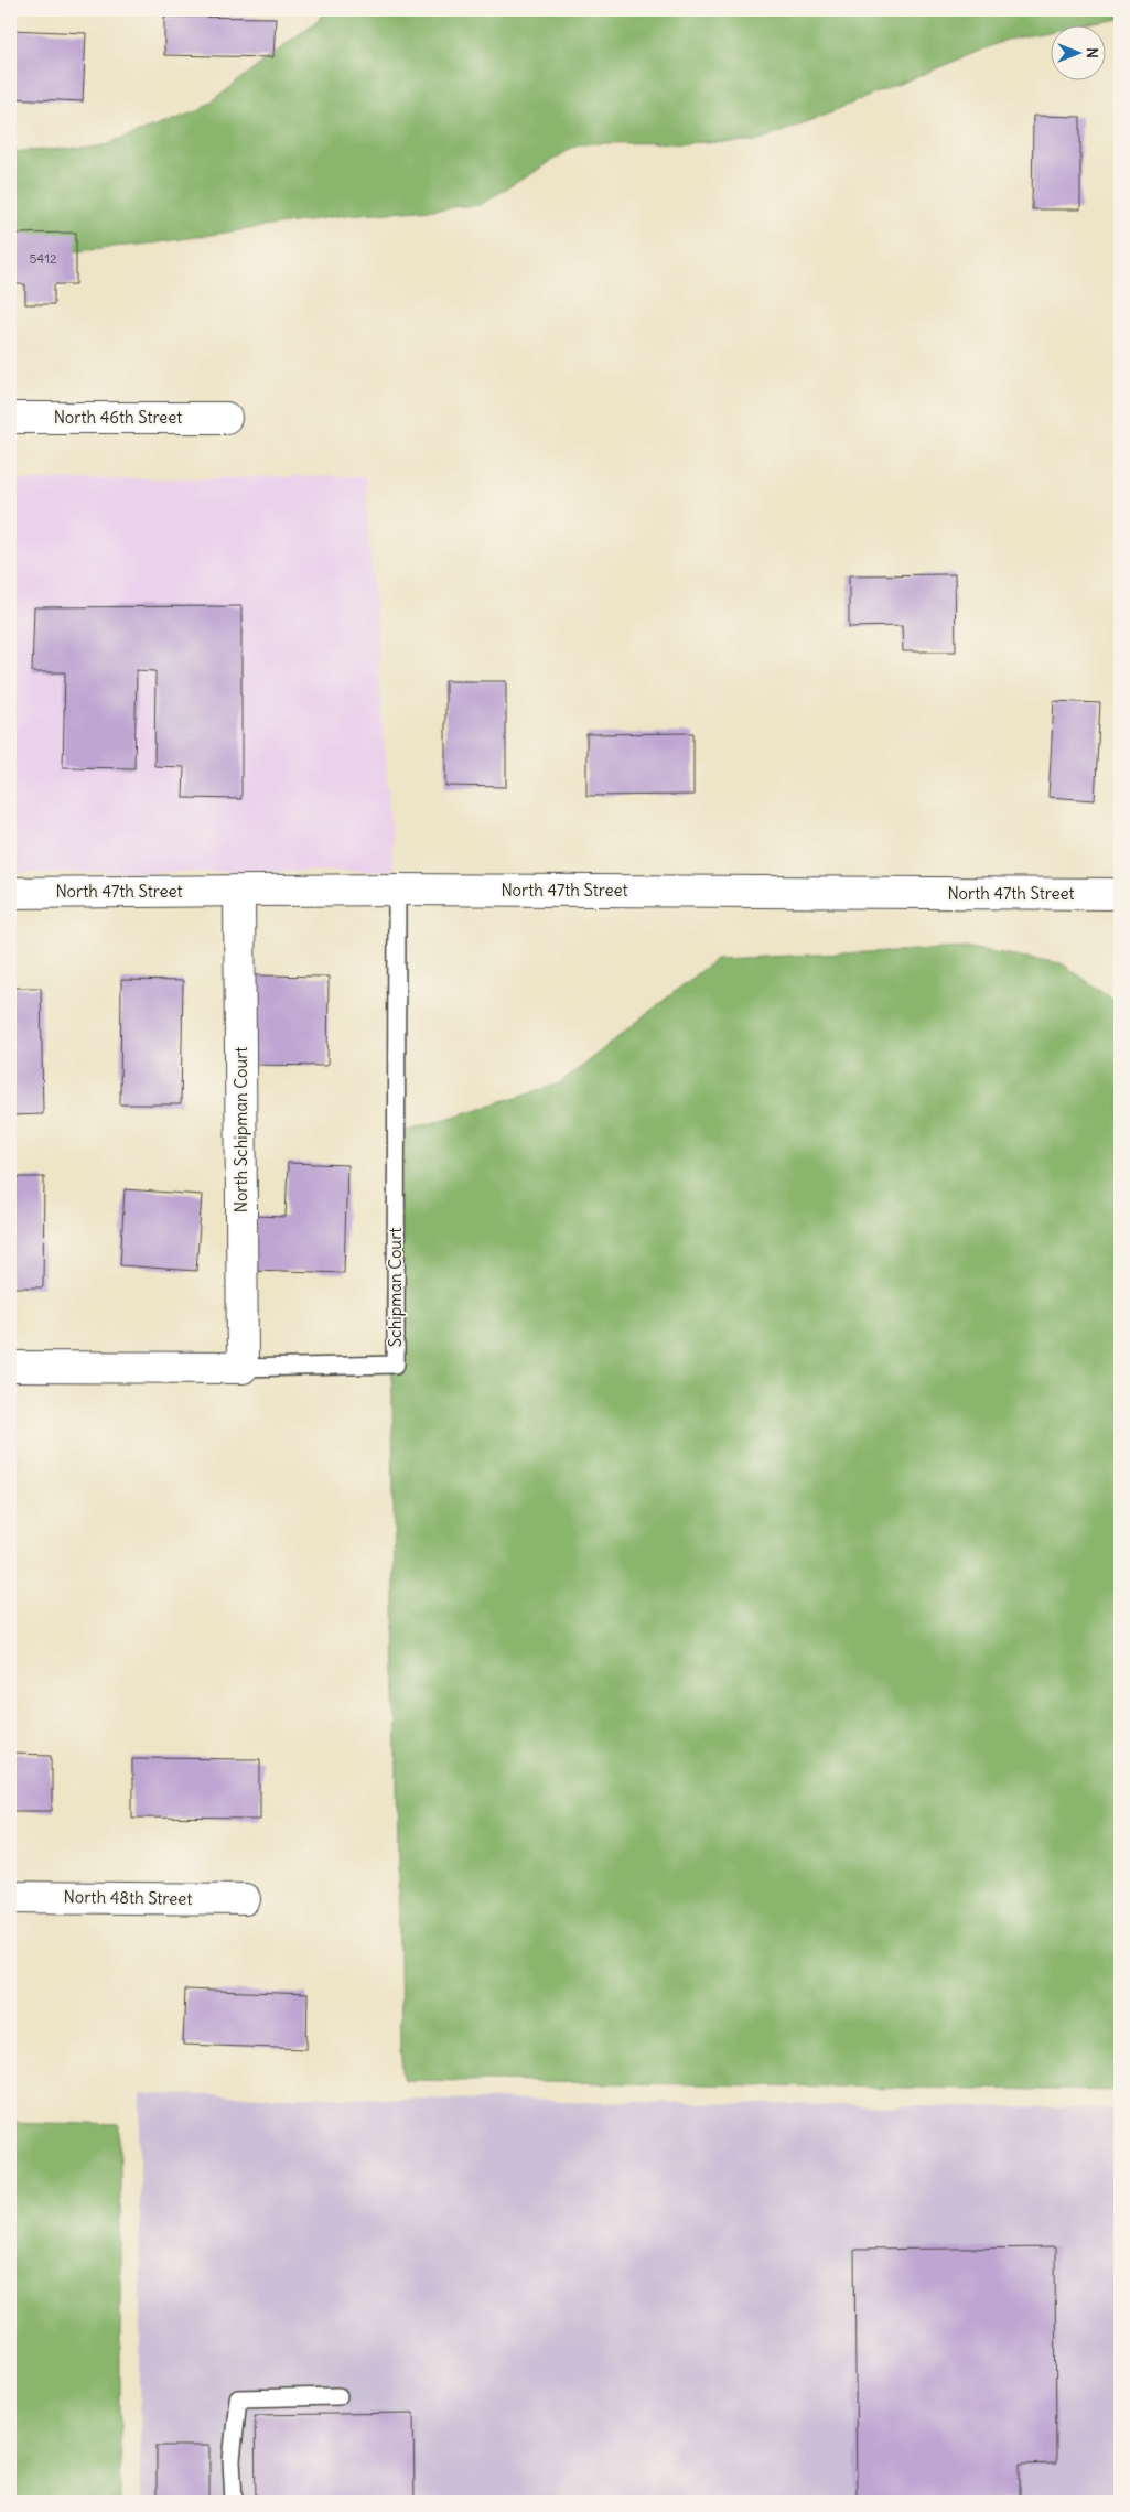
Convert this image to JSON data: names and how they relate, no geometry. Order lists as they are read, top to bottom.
{
  "streets": {
    "street": [
      "North 46th Street",
      "North 47th Street",
      "North Schipman Court",
      "Schipman Court",
      "North 48th Street"
    ]
  },
  "crossings": [
    ["North 47th Street", "North Schipman Court"],
    ["North 47th Street", "Schipman Court"],
    ["North Schipman Court", "Schipman Court"]
  ],
  "house_numbers": ["5412"],
  "north": "right"
}
